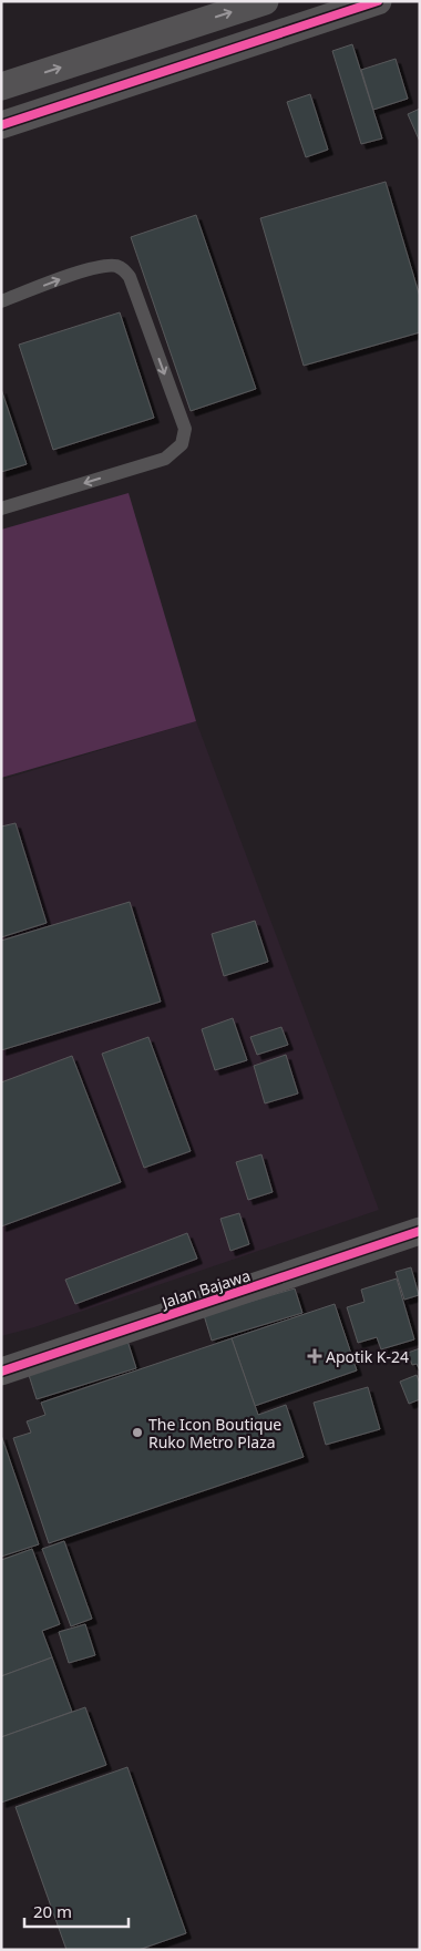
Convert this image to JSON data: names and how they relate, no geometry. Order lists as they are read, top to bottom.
{
  "streets": {
    "street": ["Jalan Bajawa"]
  },
  "places": {
    "health": ["Apotik K-24"],
    "other": ["The Icon Boutique Ruko Metro Plaza"]
  },
  "scale_bar": "20 m"
}
